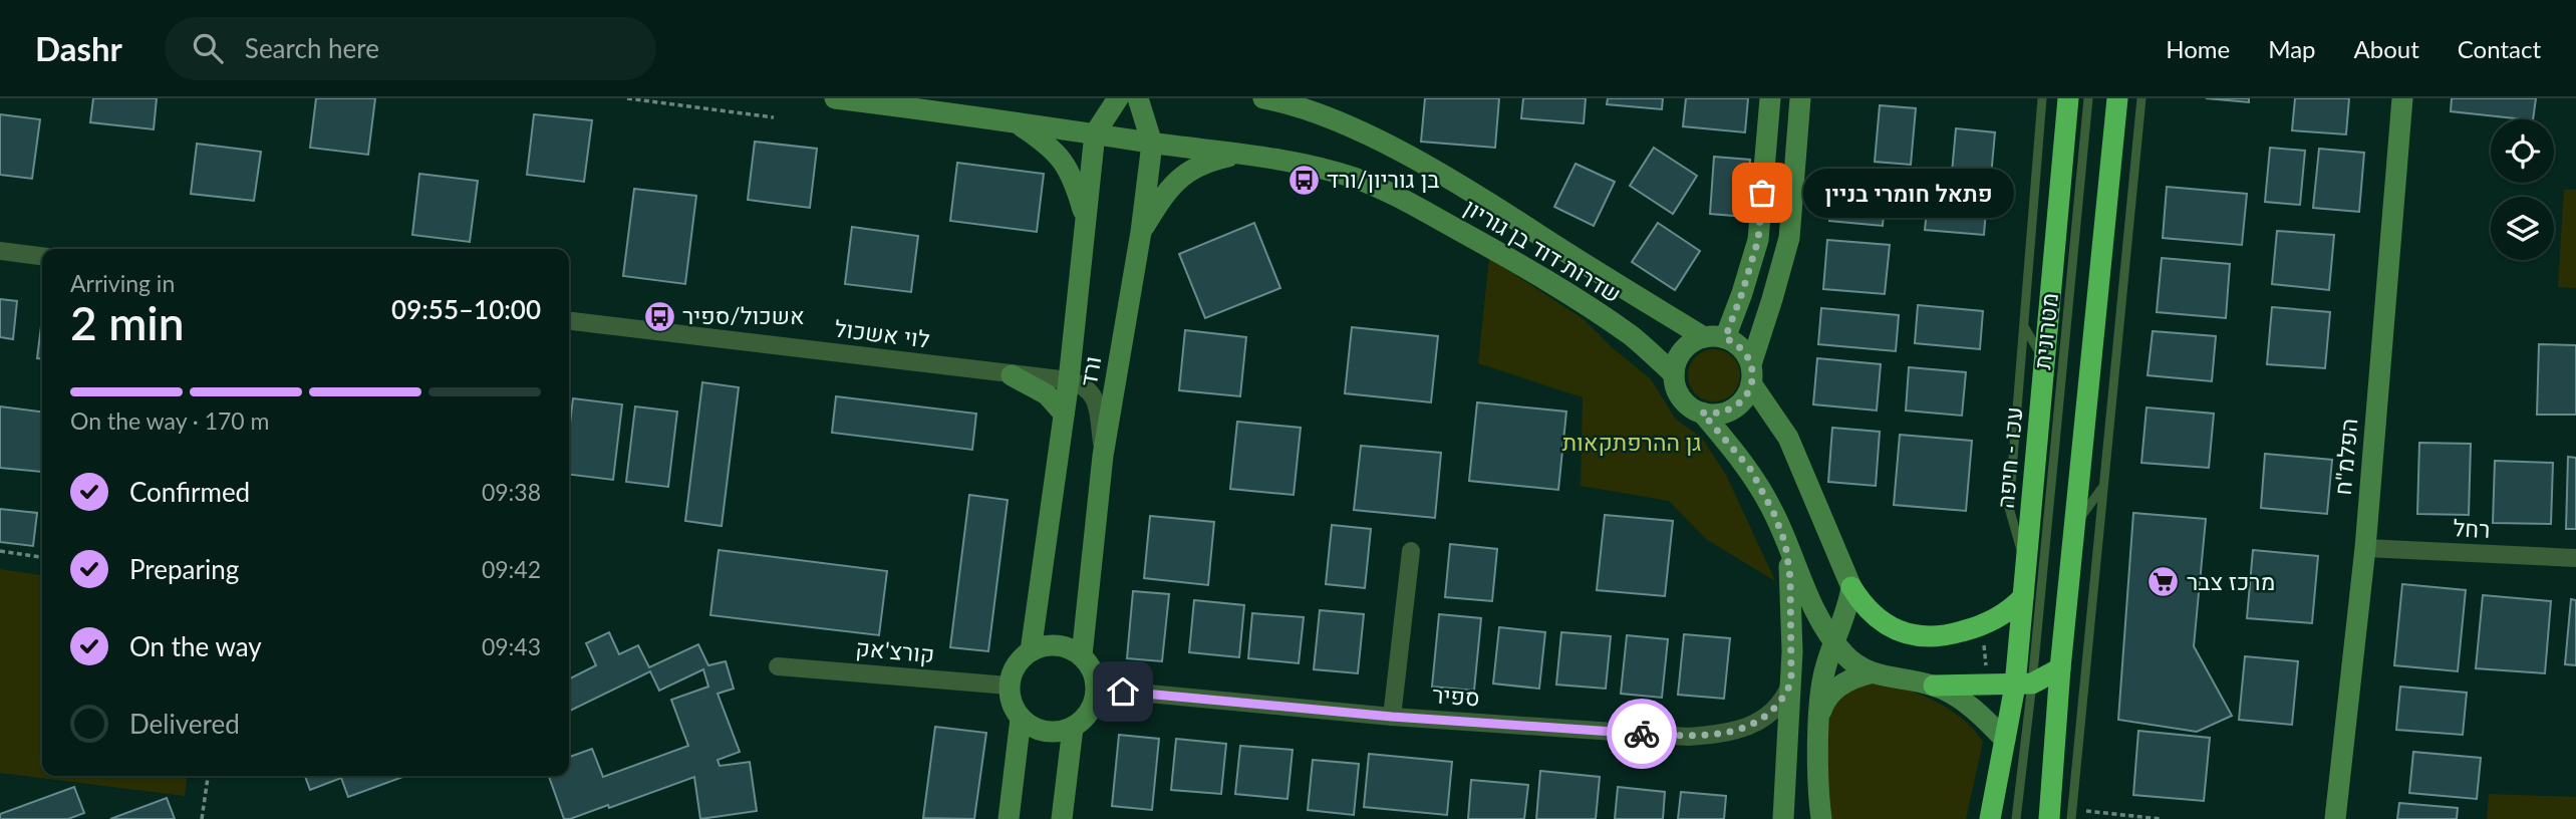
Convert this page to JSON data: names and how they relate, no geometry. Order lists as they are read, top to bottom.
{
  "streets": {
    "highway": ["עכו - חיפה"],
    "main road": ["שדרות דוד בן גוריון", "ורד", "הפלמ\"ח"],
    "street": [
      "לוי אשכול",
      "רחל",
      "קורצ'אק",
      "ספיר"
    ],
    "lane": ["מטרונית"]
  },
  "crossings": [
    ["שדרות דוד בן גוריון", "ורד"],
    ["מטרונית", "עכו - חיפה"],
    ["לוי אשכול", "ורד"],
    ["ורד", "קורצ'אק"],
    ["ורד", "ספיר"],
    ["הפלמ\"ח", "רחל"],
    ["קורצ'אק", "ספיר"]
  ],
  "parks": ["גן ההרפתקאות"],
  "places": {
    "bus stop": ["בן גוריון/ורד", "אשכול/ספיר"],
    "other": ["פתאל חומרי בניין"],
    "supermarket": ["מרכז צבר"]
  },
  "page": {
    "header": "Dashr",
    "search": "Search here",
    "nav": [
      "Home",
      "Map",
      "About",
      "Contact"
    ],
    "bubble": "פתאל חומרי בניין",
    "heading": ["2 min", "Arriving in", "09:55–10:00"],
    "bar": "On the way · 170 m",
    "list": [
      ["Confirmed", "09:38"],
      ["Preparing", "09:42"],
      ["On the way", "09:43"],
      "Delivered"
    ]
  }
}
